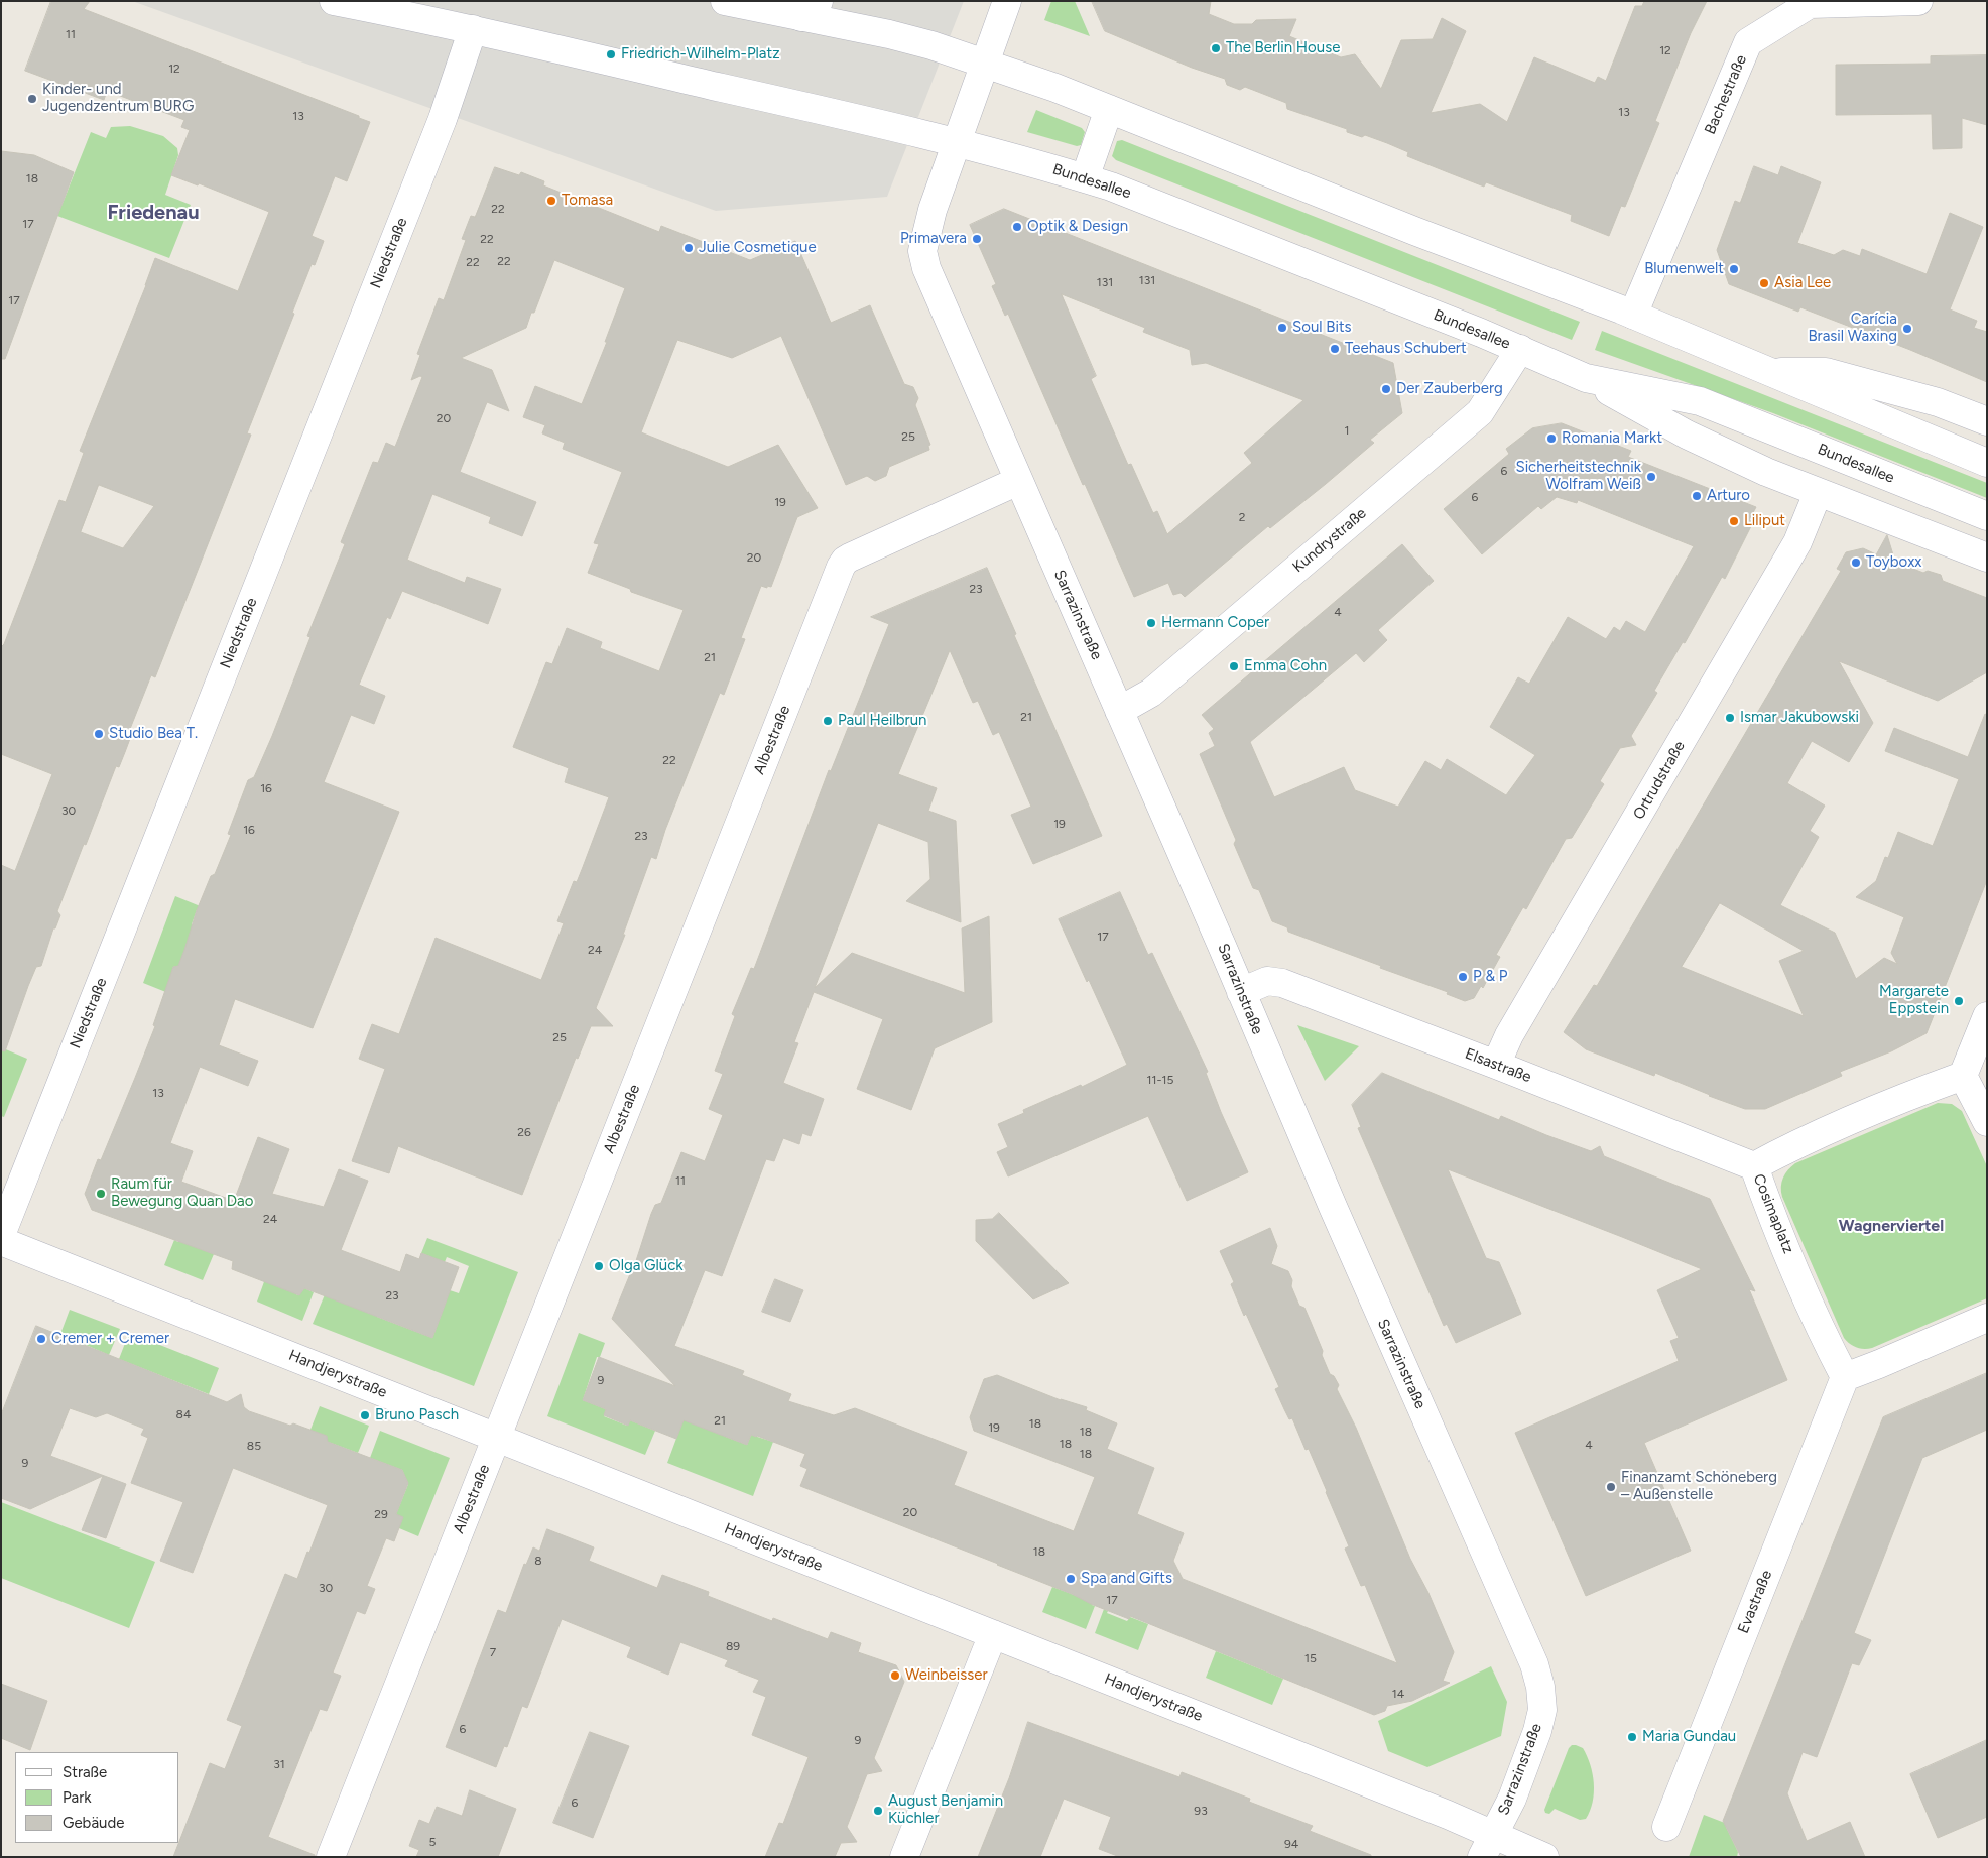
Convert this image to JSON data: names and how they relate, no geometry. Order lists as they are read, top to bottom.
{
  "streets": {
    "street": [
      "Bachestraße",
      "Bundesallee",
      "Niedstraße",
      "Kundrystraße",
      "Sarrazinstraße",
      "Albestraße",
      "Ortrudstraße",
      "Elsastraße",
      "Cosimaplatz",
      "Handjerystraße",
      "Evastraße"
    ]
  },
  "crossings": [
    ["Bundesallee", "Kundrystraße"],
    ["Bundesallee", "Sarrazinstraße"],
    ["Kundrystraße", "Sarrazinstraße"],
    ["Sarrazinstraße", "Albestraße"],
    ["Sarrazinstraße", "Elsastraße"],
    ["Sarrazinstraße", "Handjerystraße"],
    ["Albestraße", "Handjerystraße"],
    ["Ortrudstraße", "Elsastraße"],
    ["Elsastraße", "Cosimaplatz"],
    ["Cosimaplatz", "Evastraße"]
  ],
  "districts": ["Friedenau", "Wagnerviertel"],
  "places": [
    "The Berlin House",
    "Friedrich-Wilhelm-Platz",
    "Kinder- und Jugendzentrum BURG",
    "Tomasa",
    "Optik & Design",
    "Primavera",
    "Julie Cosmetique",
    "Blumenwelt",
    "Asia Lee",
    "Soul Bits",
    "Carícia Brasil Waxing",
    "Teehaus Schubert",
    "Der Zauberberg",
    "Romania Markt",
    "Sicherheitstechnik Wolfram Weiß",
    "Arturo",
    "Liliput",
    "Toyboxx",
    "Hermann Coper",
    "Emma Cohn",
    "Ismar Jakubowski",
    "Paul Heilbrun",
    "Studio Bea T.",
    "P & P",
    "Margarete Eppstein",
    "Raum für Bewegung Quan Dao",
    "Olga Glück",
    "Cremer + Cremer",
    "Bruno Pasch",
    "Finanzamt Schöneberg – Außenstelle",
    "Spa and Gifts",
    "Weinbeisser",
    "Maria Gundau",
    "August Benjamin Küchler"
  ],
  "house_numbers": [
    "11",
    "12",
    "12",
    "13",
    "13",
    "18",
    "22",
    "17",
    "22",
    "22",
    "22",
    "131",
    "131",
    "17",
    "20",
    "1",
    "25",
    "6",
    "6",
    "19",
    "2",
    "20",
    "23",
    "4",
    "21",
    "21",
    "22",
    "16",
    "30",
    "19",
    "16",
    "23",
    "17",
    "24",
    "25",
    "11-15",
    "13",
    "26",
    "11",
    "24",
    "23",
    "9",
    "84",
    "21",
    "18",
    "19",
    "18",
    "18",
    "4",
    "85",
    "18",
    "9",
    "20",
    "29",
    "18",
    "8",
    "30",
    "17",
    "89",
    "7",
    "15",
    "14",
    "6",
    "9",
    "31",
    "6",
    "93",
    "5",
    "94"
  ],
  "legend": ["Straße", "Park", "Gebäude"]
}
